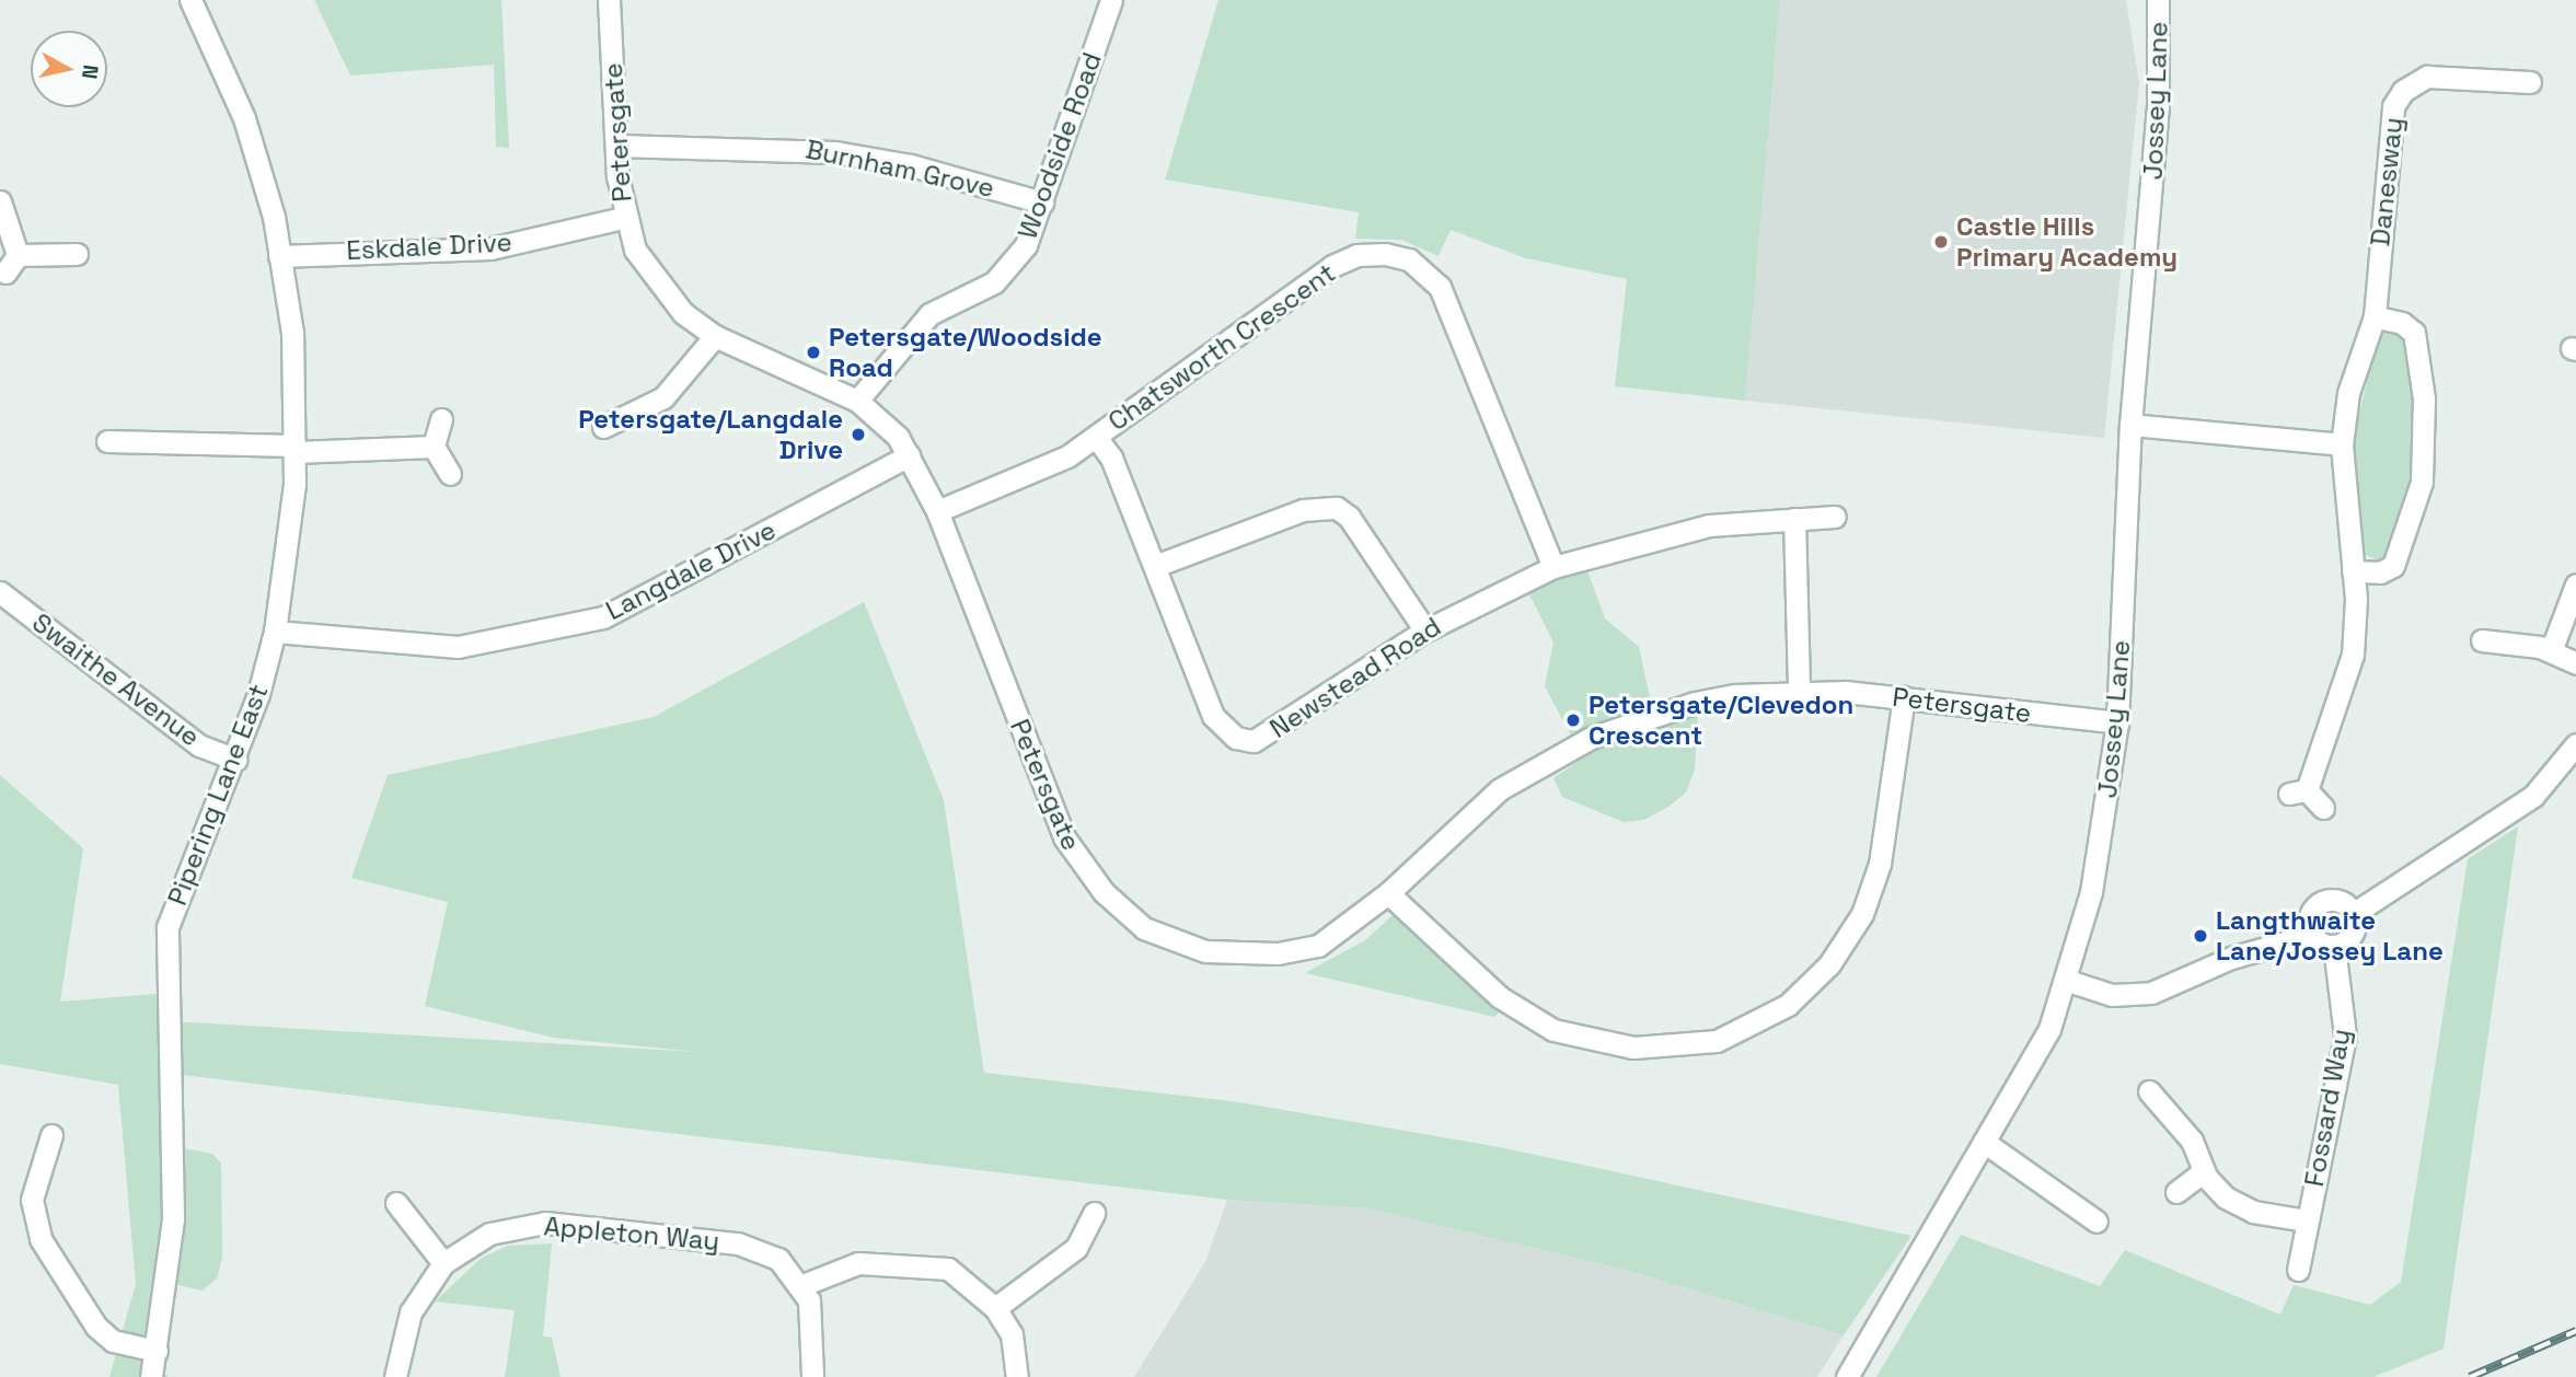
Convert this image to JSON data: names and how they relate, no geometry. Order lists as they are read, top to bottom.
{
  "streets": {
    "street": [
      "Jossey Lane",
      "Petersgate",
      "Woodside Road",
      "Burnham Grove",
      "Danesway",
      "Eskdale Drive",
      "Chatsworth Crescent",
      "Langdale Drive",
      "Newstead Road",
      "Swaithe Avenue",
      "Pipering Lane East",
      "Fossard Way",
      "Appleton Way"
    ]
  },
  "crossings": [
    ["Jossey Lane", "Petersgate"],
    ["Petersgate", "Woodside Road"],
    ["Petersgate", "Burnham Grove"],
    ["Petersgate", "Eskdale Drive"],
    ["Petersgate", "Chatsworth Crescent"],
    ["Petersgate", "Langdale Drive"],
    ["Woodside Road", "Burnham Grove"],
    ["Eskdale Drive", "Pipering Lane East"],
    ["Chatsworth Crescent", "Newstead Road"],
    ["Langdale Drive", "Pipering Lane East"],
    ["Swaithe Avenue", "Pipering Lane East"]
  ],
  "places": [
    "Castle Hills Primary Academy",
    "Petersgate/Woodside Road",
    "Petersgate/Langdale Drive",
    "Petersgate/Clevedon Crescent",
    "Langthwaite Lane/Jossey Lane"
  ],
  "north": "right"
}
